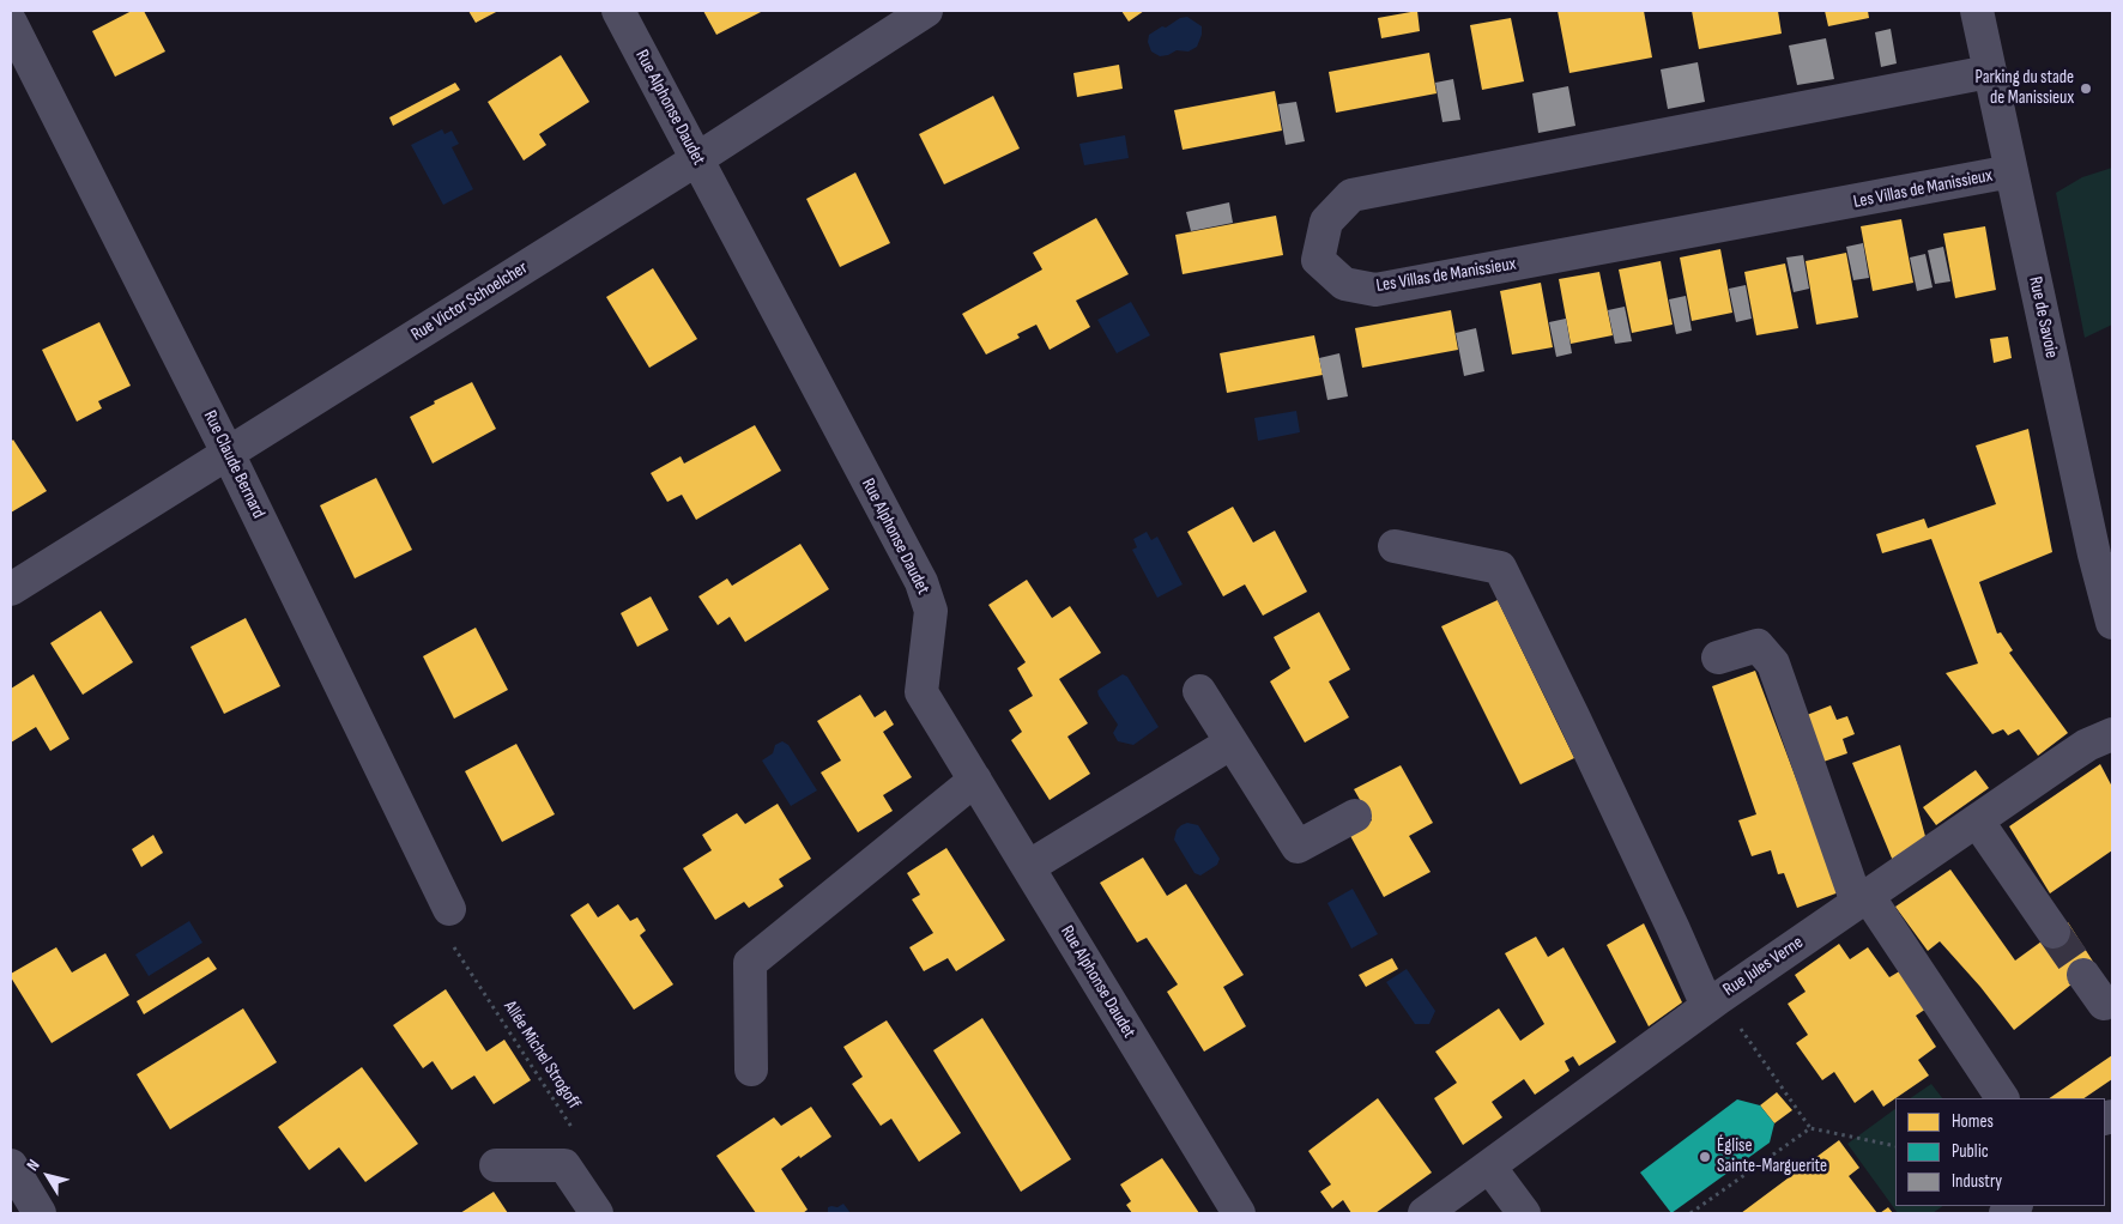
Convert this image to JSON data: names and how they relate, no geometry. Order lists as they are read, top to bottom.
{
  "streets": {
    "street": [
      "Rue Alphonse Daudet",
      "Les Villas de Manissieux",
      "Rue Victor Schoelcher",
      "Rue de Savoie",
      "Rue Claude Bernard",
      "Rue Jules Verne"
    ],
    "path": ["Allée Michel Strogoff"]
  },
  "crossings": [
    ["Rue Alphonse Daudet", "Rue Victor Schoelcher"],
    ["Les Villas de Manissieux", "Rue de Savoie"],
    ["Rue Victor Schoelcher", "Rue Claude Bernard"],
    ["Rue Claude Bernard", "Allée Michel Strogoff"]
  ],
  "places": ["Parking du stade de Manissieux", "Église Sainte-Marguerite"],
  "legend": ["Homes", "Public", "Industry"],
  "north": "top left"
}
